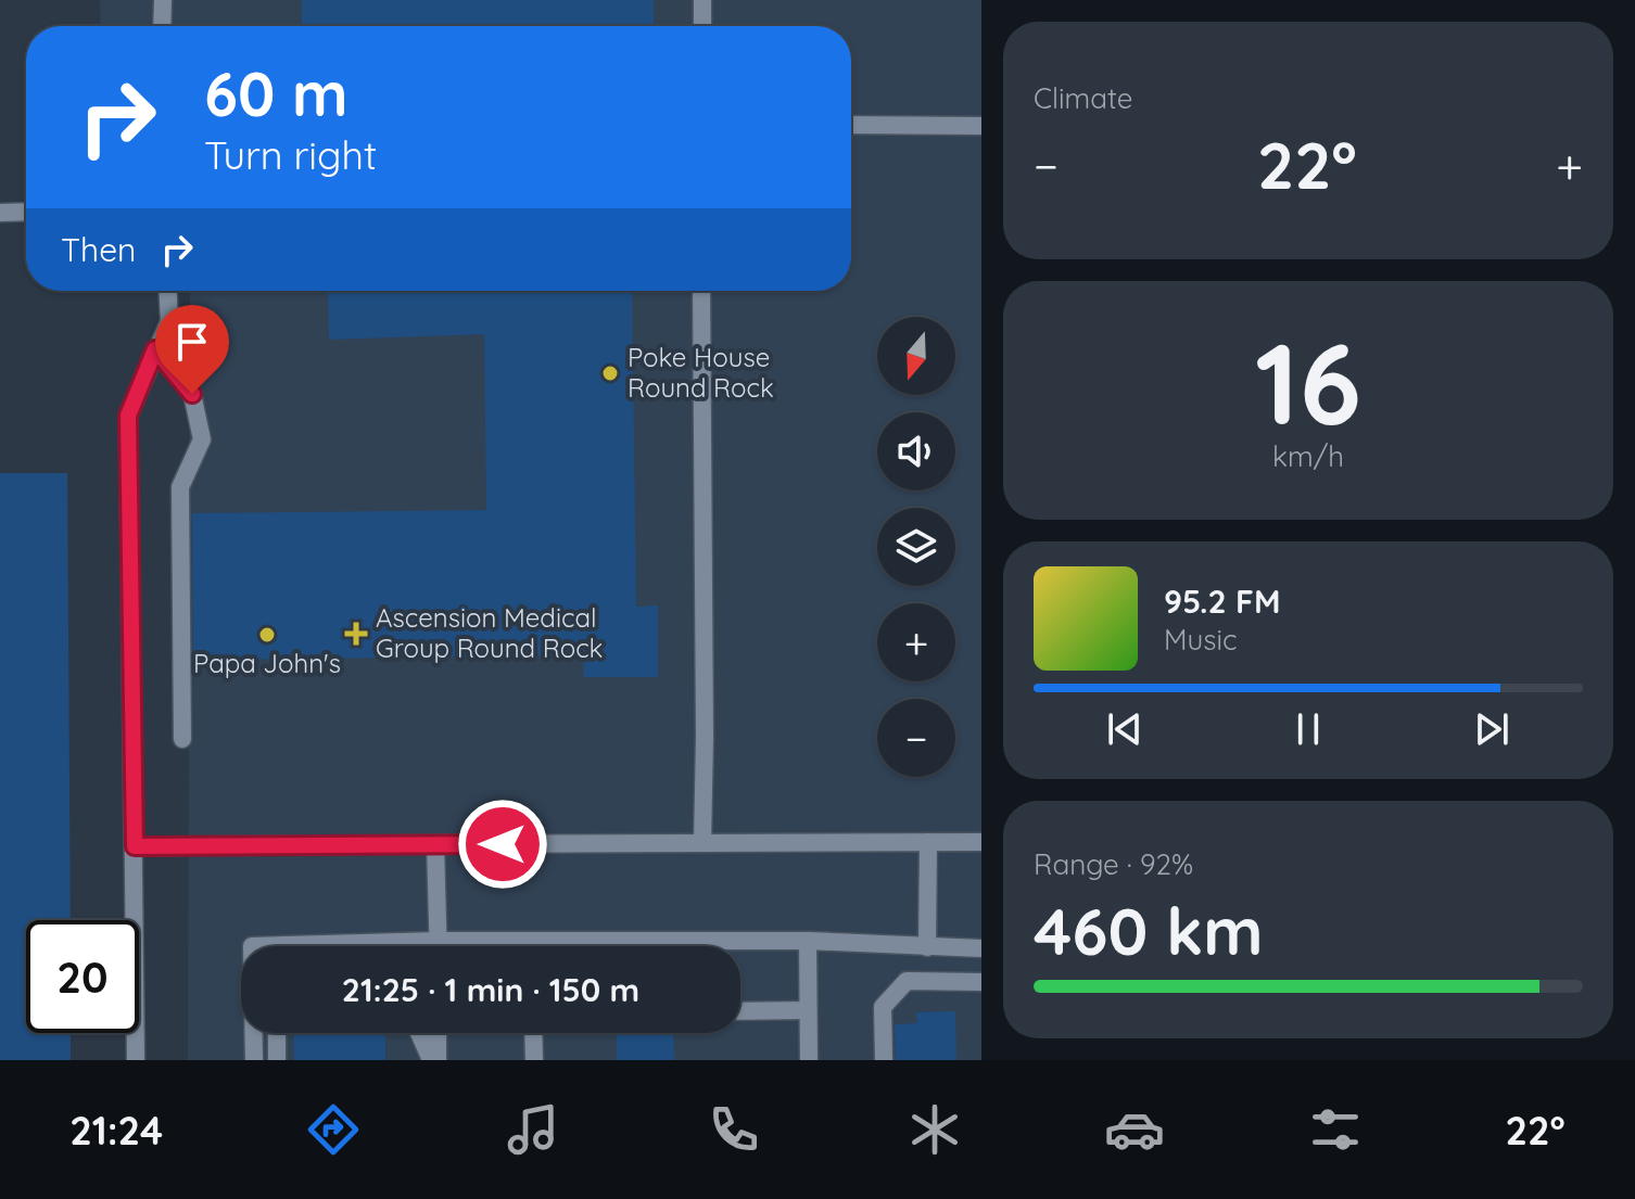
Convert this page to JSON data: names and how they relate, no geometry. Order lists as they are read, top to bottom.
{
  "places": {
    "other": ["Poke House Round Rock", "Papa John's"],
    "health": ["Ascension Medical Group Round Rock"]
  },
  "north": "bottom",
  "page": {
    "tile": [
      "Climate",
      ["16", "km/h"],
      ["Range · 92%", "460 km"]
    ],
    "turn": ["60 m", "Turn right"],
    "heat": ["−", "22°", "+"],
    "then": "Then",
    "map_buttons": ["+", "−"],
    "song": ["95.2 FM", "Music"],
    "limit": "20",
    "trip": "21:25 · 1 min · 150 m",
    "tabs": ["21:24", "22°"]
  }
}
